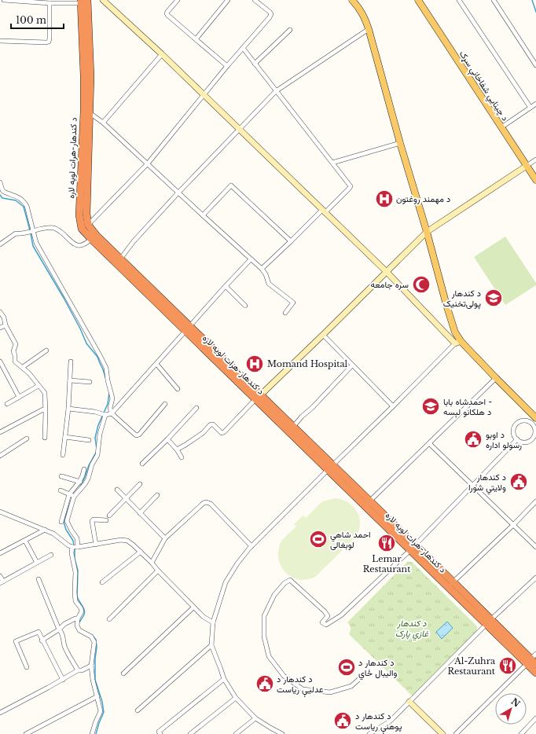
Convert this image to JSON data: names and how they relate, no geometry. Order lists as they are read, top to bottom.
{
  "streets": {
    "highway": ["د کندهار-هرات لويه لاره"],
    "main road": ["د چينايي شفاخانې سړک"]
  },
  "parks": ["د کندهار غازي پارک"],
  "places": {
    "hospital": ["د مهمند روغتون", "Momand Hospital"],
    "mosque": ["سره جامعه"],
    "school or university": ["د کندهار پولی‌تخنیک", "احمدشاه بابا - د هلکانو لېسه"],
    "public building": [
      "د اوبو رسولو اداره",
      "د کندهار ولايتي شورا",
      "د کندهار د عدلیې رياست",
      "د کندهار د پوهنې رياست"
    ],
    "sports": ["احمد شاهي لوبغالی", "د کندهار د واليبال ځاي"],
    "restaurant": ["Lemar Restaurant", "Al-Zuhra Restaurant"]
  },
  "scale_bar": "100 m",
  "north": "top right"
}
